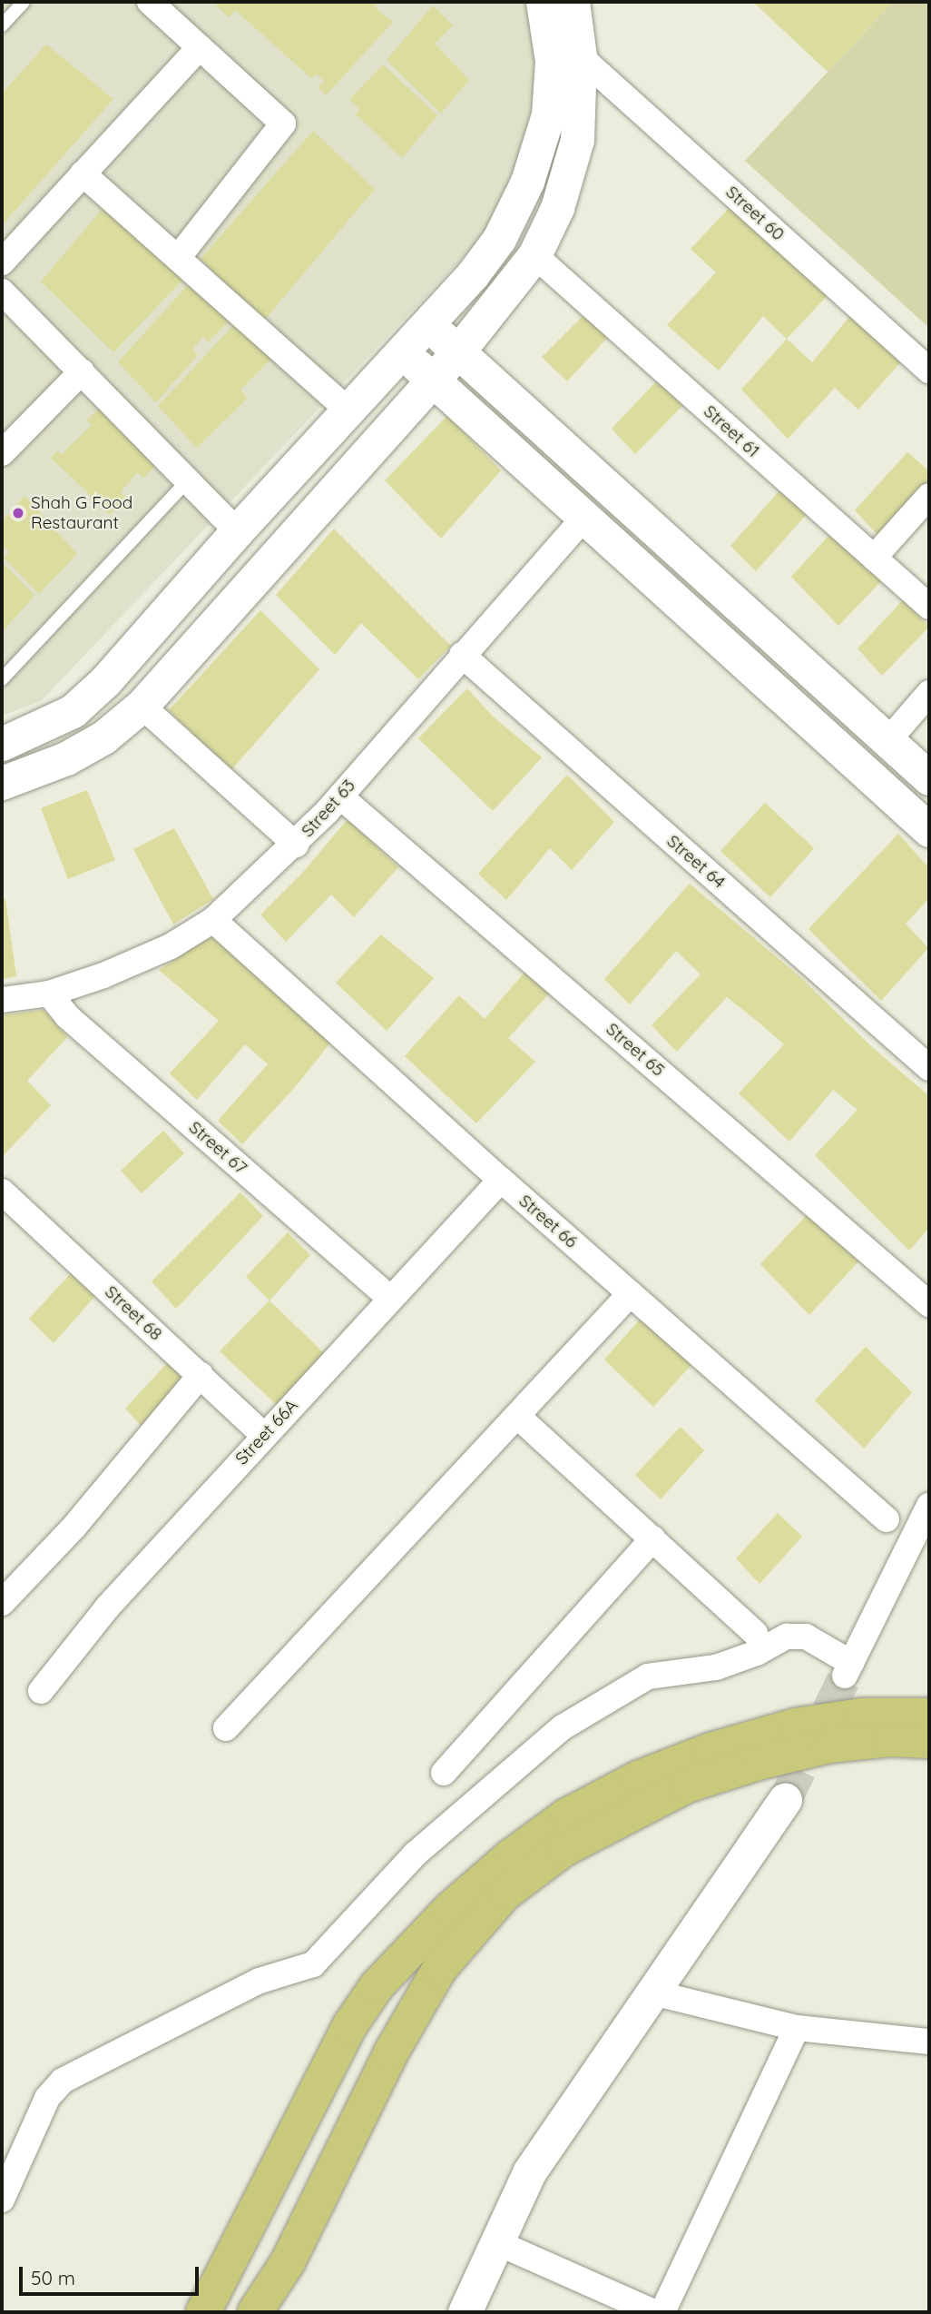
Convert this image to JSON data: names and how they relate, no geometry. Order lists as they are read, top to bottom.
{
  "streets": {
    "street": [
      "Street 60",
      "Street 61",
      "Street 63",
      "Street 64",
      "Street 65",
      "Street 67",
      "Street 66",
      "Street 68",
      "Street 66A"
    ]
  },
  "crossings": [
    ["Street 63", "Street 64"],
    ["Street 63", "Street 65"],
    ["Street 63", "Street 67"],
    ["Street 63", "Street 66"],
    ["Street 67", "Street 66A"],
    ["Street 66", "Street 66A"],
    ["Street 68", "Street 66A"]
  ],
  "places": ["Shah G Food Restaurant"],
  "scale_bar": "50 m"
}
